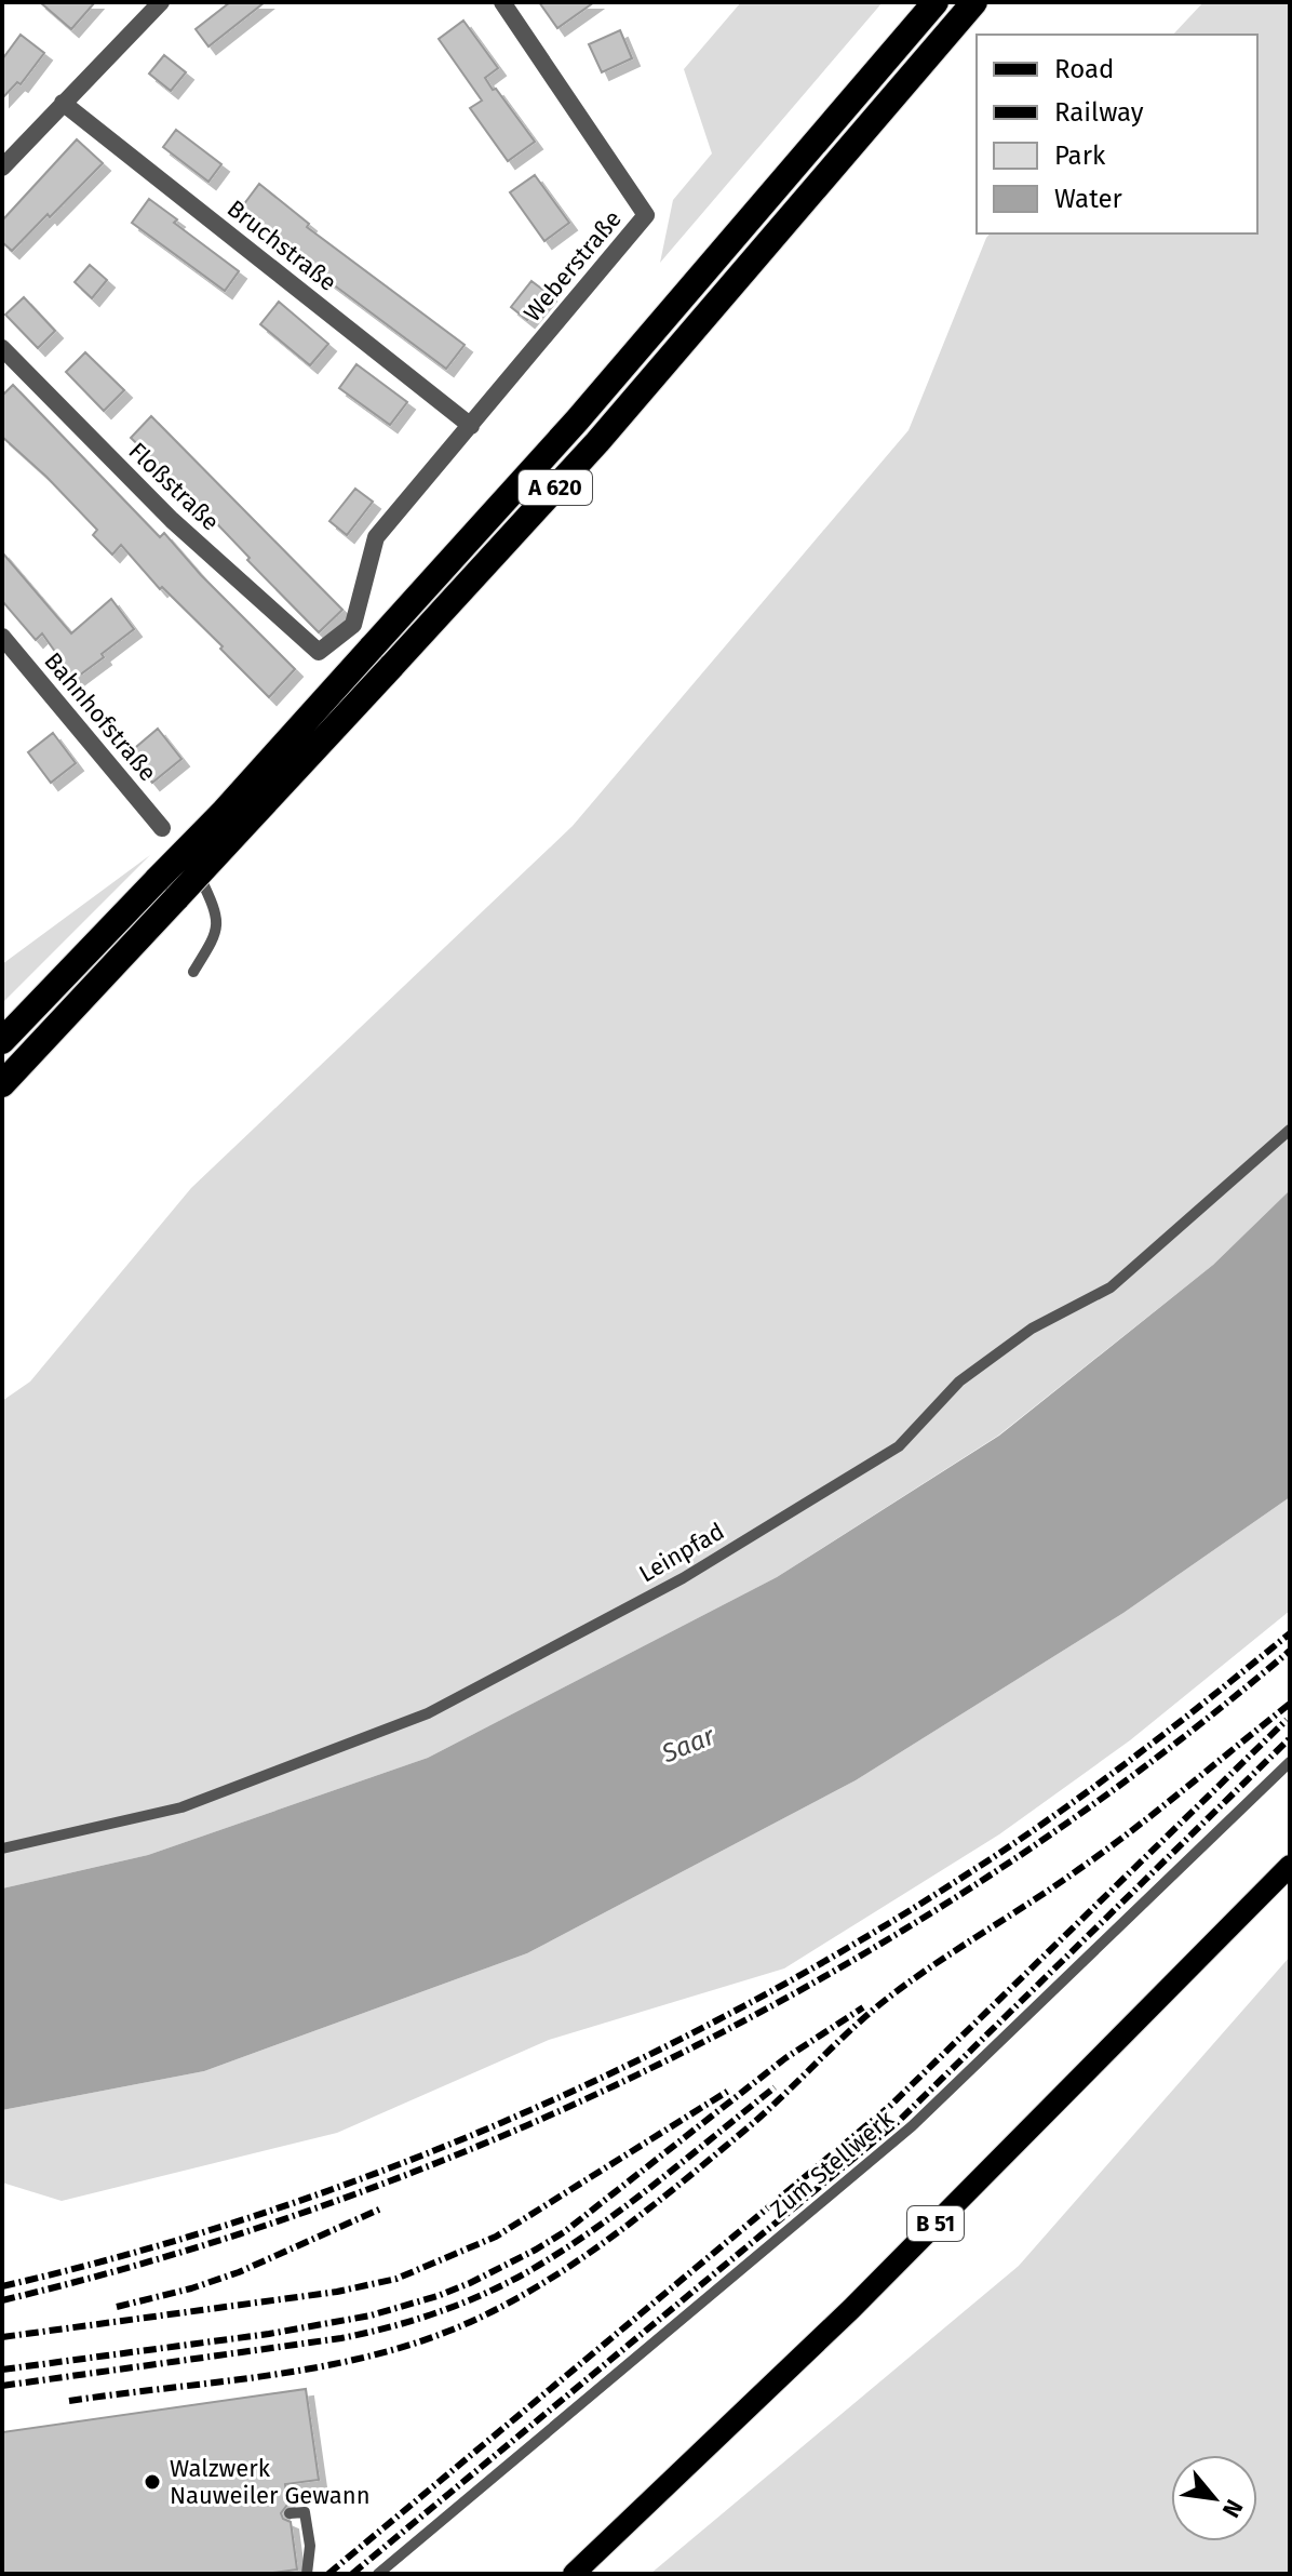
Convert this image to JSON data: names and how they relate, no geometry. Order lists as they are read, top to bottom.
{
  "streets": {
    "highway": ["A 620"],
    "main road": ["B 51"],
    "street": [
      "Bruchstraße",
      "Weberstraße",
      "Floßstraße",
      "Bahnhofstraße"
    ],
    "lane": ["Leinpfad", "Zum Stellwerk"]
  },
  "crossings": [
    ["Bruchstraße", "Weberstraße"],
    ["Bruchstraße", "Floßstraße"],
    ["Weberstraße", "Floßstraße"]
  ],
  "water": ["Saar"],
  "places": ["Walzwerk Nauweiler Gewann"],
  "legend": [
    "Road",
    "Railway",
    "Park",
    "Water"
  ],
  "north": "bottom right"
}
